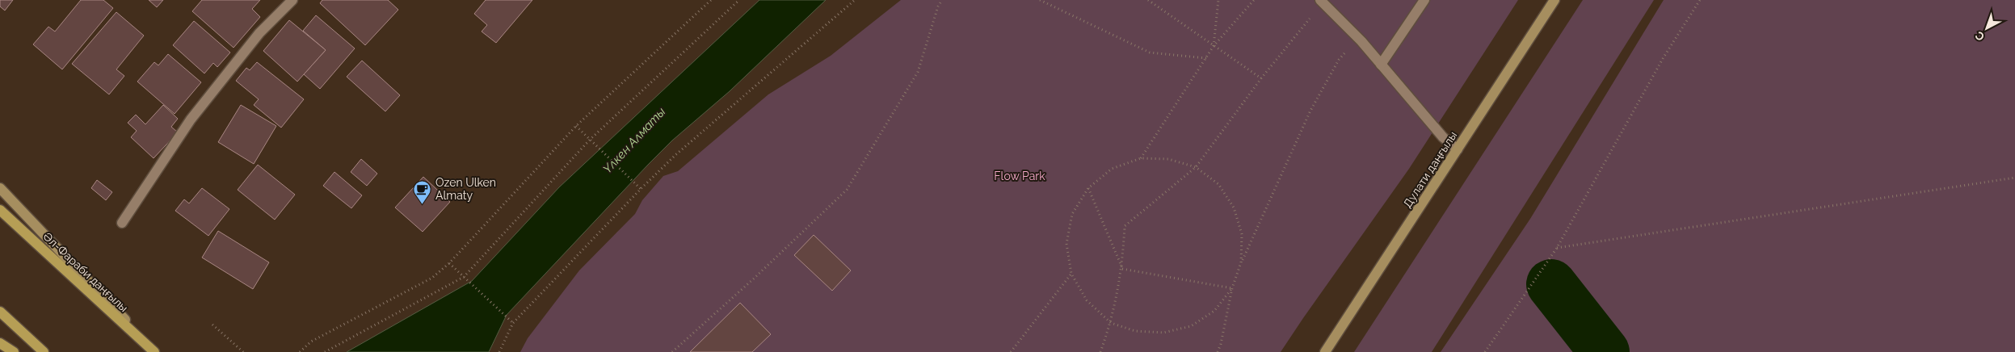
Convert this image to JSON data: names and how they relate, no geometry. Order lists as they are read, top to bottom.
{
  "streets": {
    "main road": ["Дулати даңғылы", "Әл-Фараби даңғылы"]
  },
  "water": ["Үлкен Алматы"],
  "parks": ["Flow Park"],
  "places": {
    "cafe": ["Ozen Ulken Almaty"]
  },
  "north": "bottom left"
}
